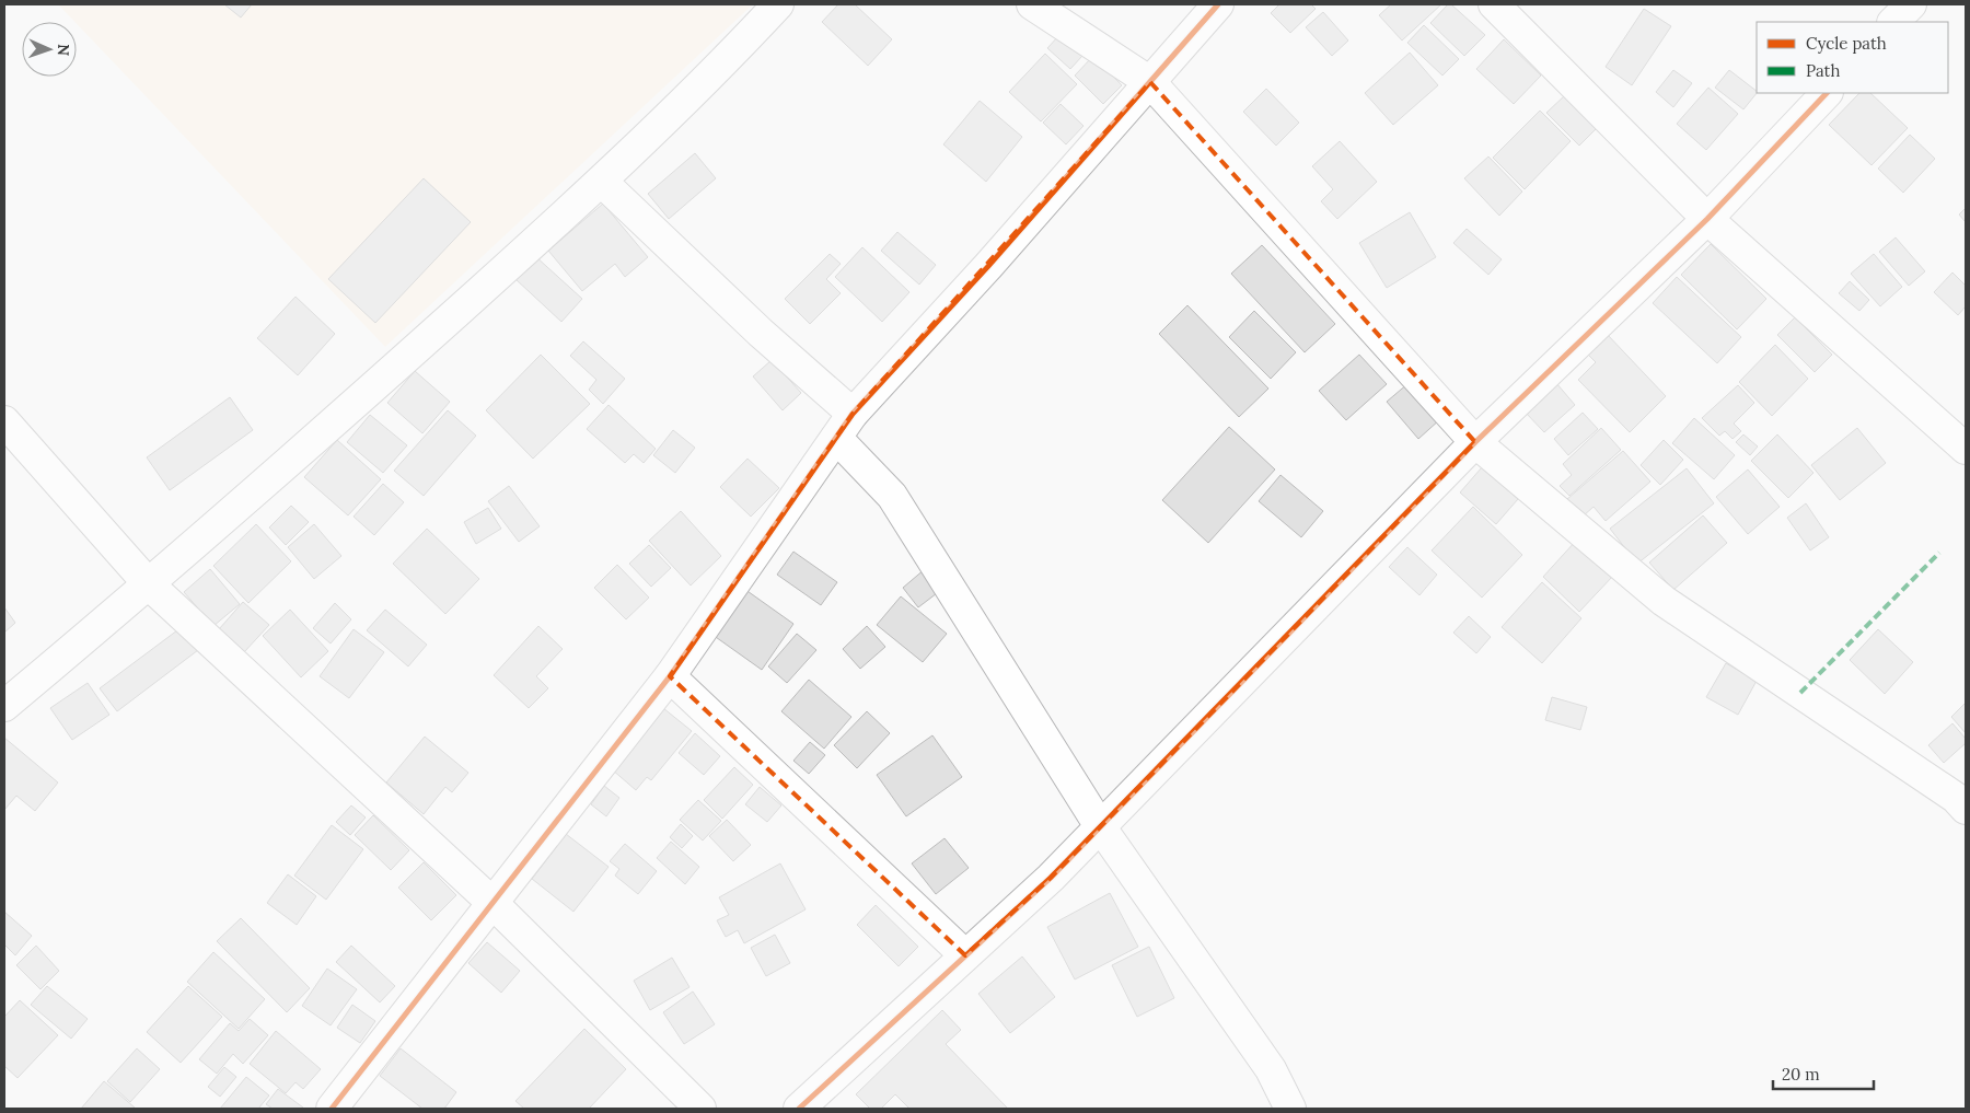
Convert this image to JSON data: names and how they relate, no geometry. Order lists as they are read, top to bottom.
{
  "legend": ["Cycle path", "Path"],
  "scale_bar": "20 m",
  "north": "right"
}
